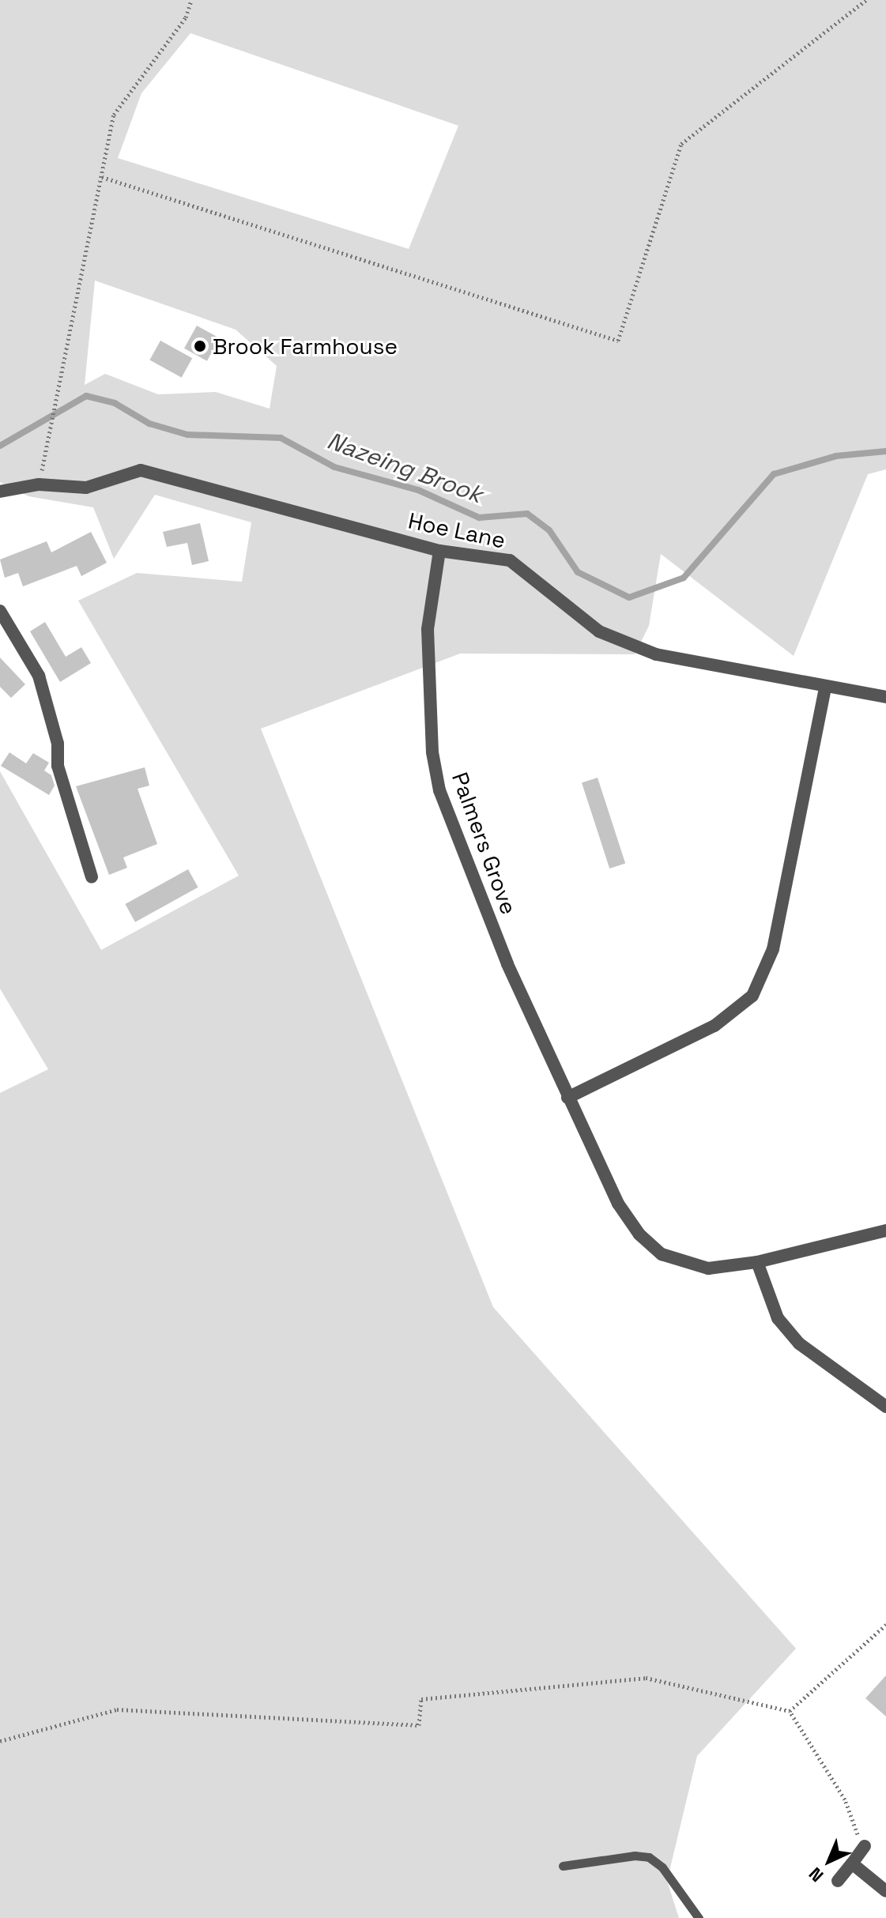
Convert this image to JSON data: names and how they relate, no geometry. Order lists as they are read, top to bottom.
{
  "streets": {
    "street": ["Hoe Lane", "Palmers Grove"]
  },
  "crossings": [
    ["Hoe Lane", "Palmers Grove"]
  ],
  "water": ["Nazeing Brook"],
  "places": ["Brook Farmhouse"],
  "north": "bottom left"
}
